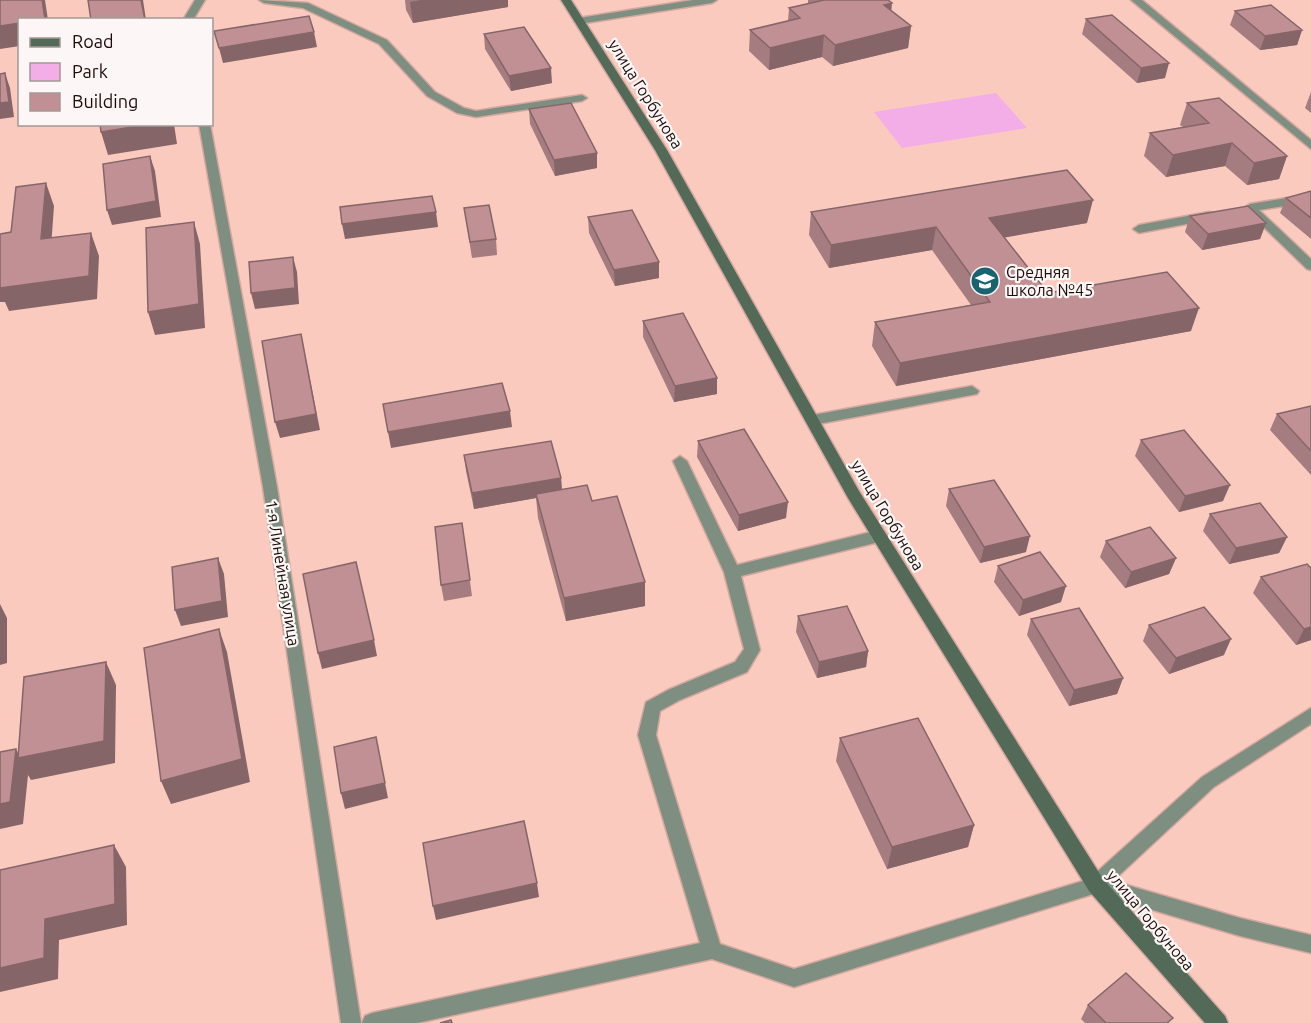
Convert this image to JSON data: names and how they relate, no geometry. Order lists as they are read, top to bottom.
{
  "streets": {
    "street": ["улица Горбунова", "1-я Линейная улица"]
  },
  "places": {
    "school or university": ["Средняя школа №45"]
  },
  "legend": ["Road", "Park", "Building"]
}
